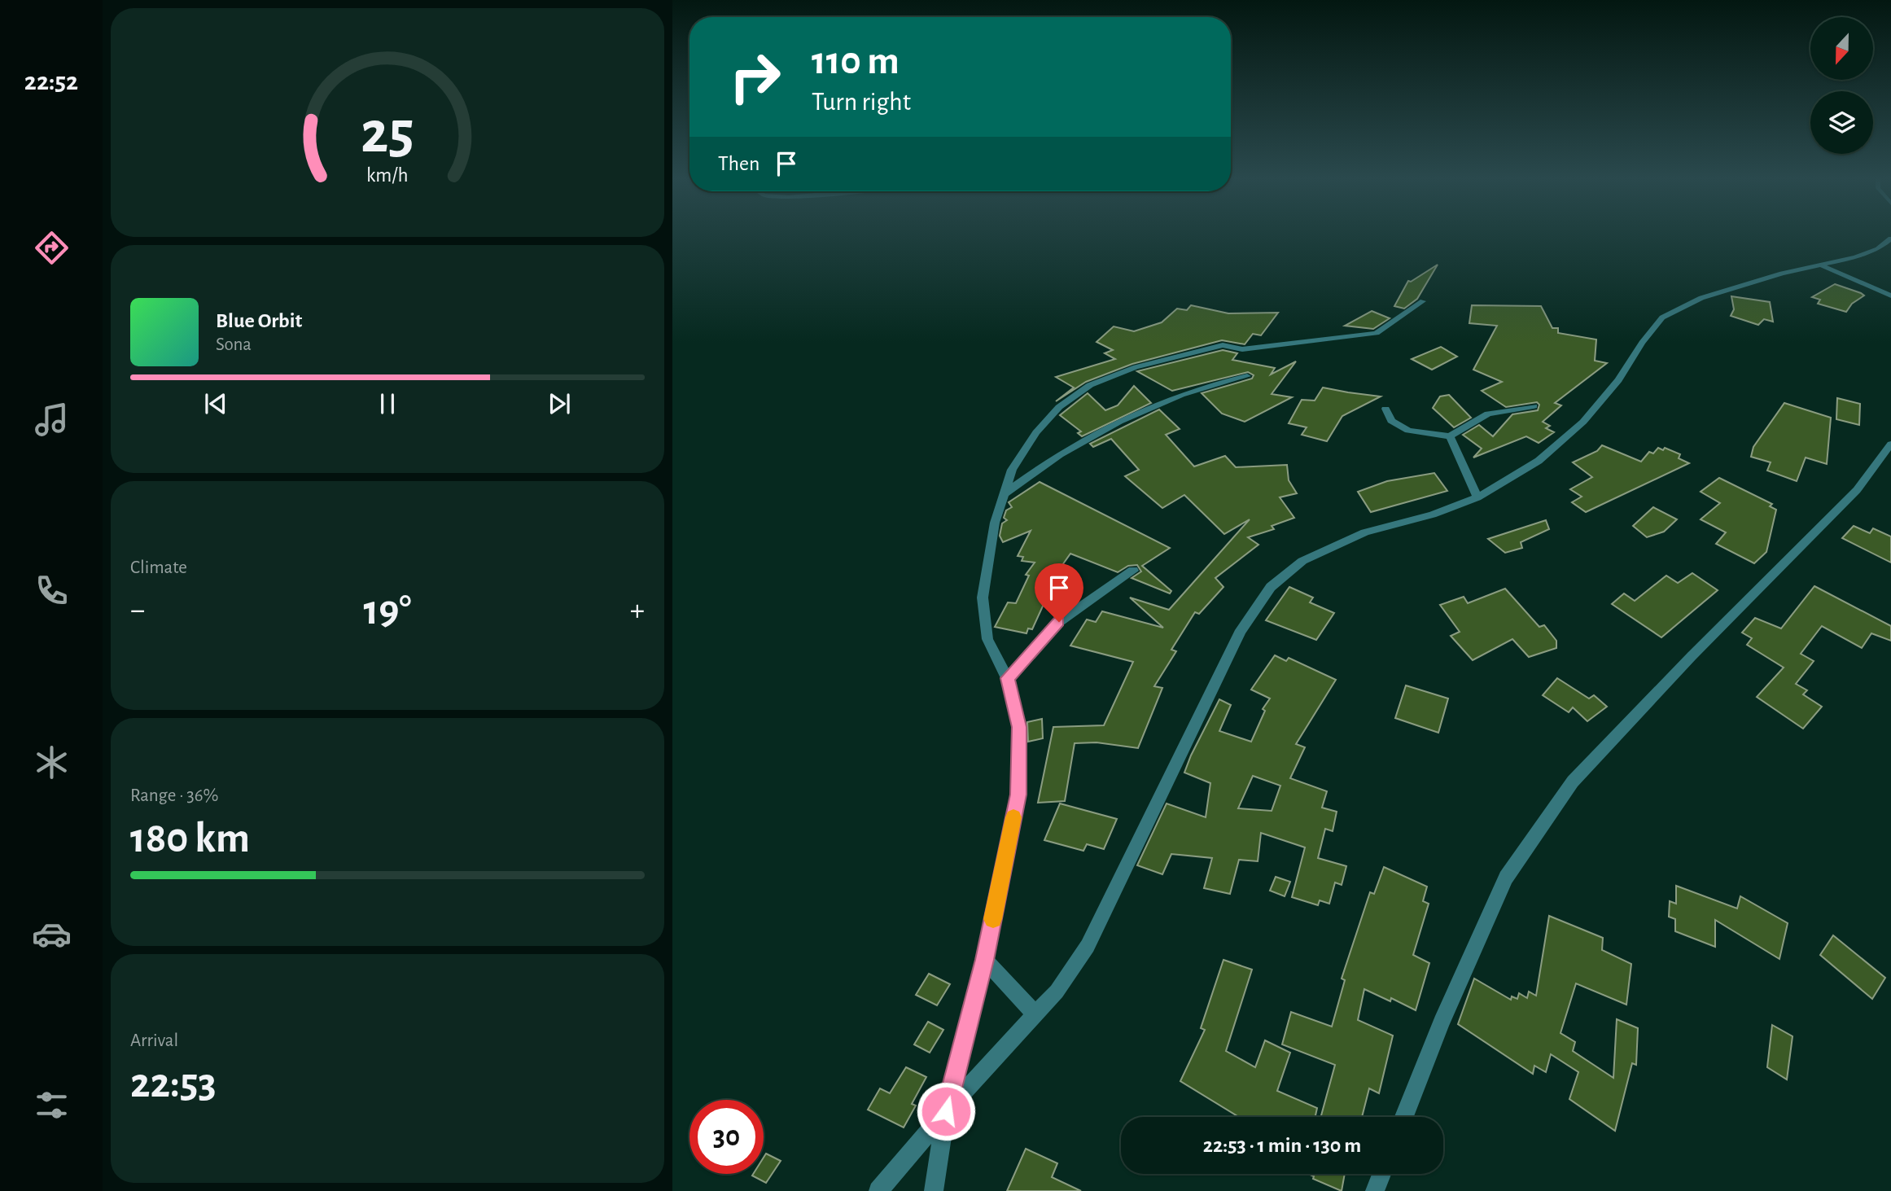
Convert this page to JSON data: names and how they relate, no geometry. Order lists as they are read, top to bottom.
{
  "north": "bottom",
  "page": {
    "tabs": "22:52",
    "turn": ["110 m", "Turn right"],
    "then": "Then",
    "song": ["Blue Orbit", "Sona"],
    "tile": [
      "Climate",
      ["Range · 36%", "180 km"],
      ["Arrival", "22:53"]
    ],
    "heat": ["−", "19°", "+"],
    "limit": "30",
    "trip": "22:53 · 1 min · 130 m",
    "gauge": ["25", "km/h"]
  }
}
